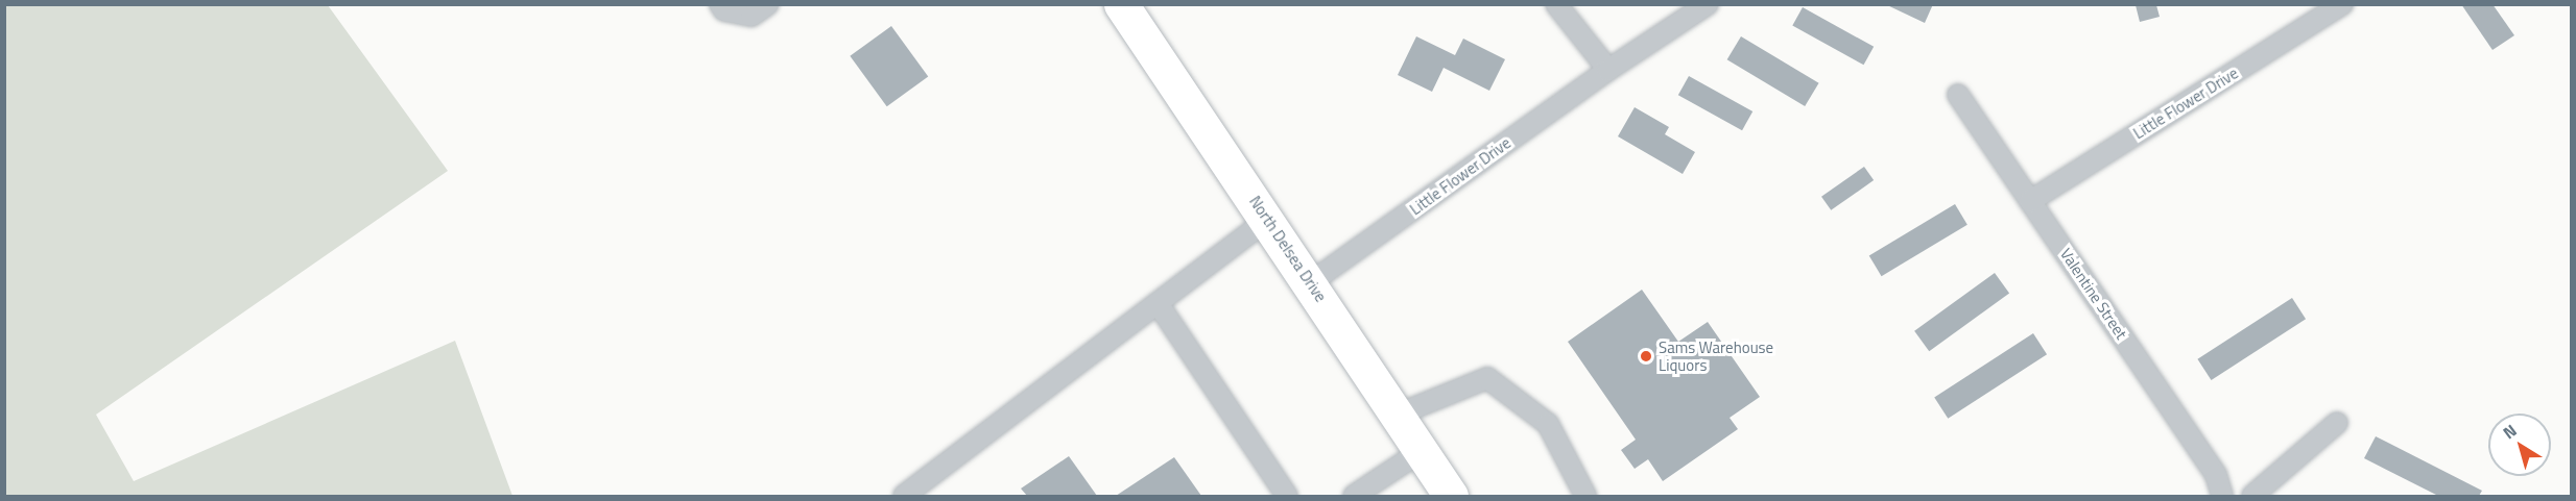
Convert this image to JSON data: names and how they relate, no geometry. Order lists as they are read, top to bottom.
{
  "streets": {
    "main road": ["North Delsea Drive"],
    "lane": ["Little Flower Drive", "Valentine Street"]
  },
  "crossings": [
    ["Little Flower Drive", "North Delsea Drive"],
    ["Little Flower Drive", "Valentine Street"]
  ],
  "places": ["Sams Warehouse Liquors"],
  "north": "top left"
}
